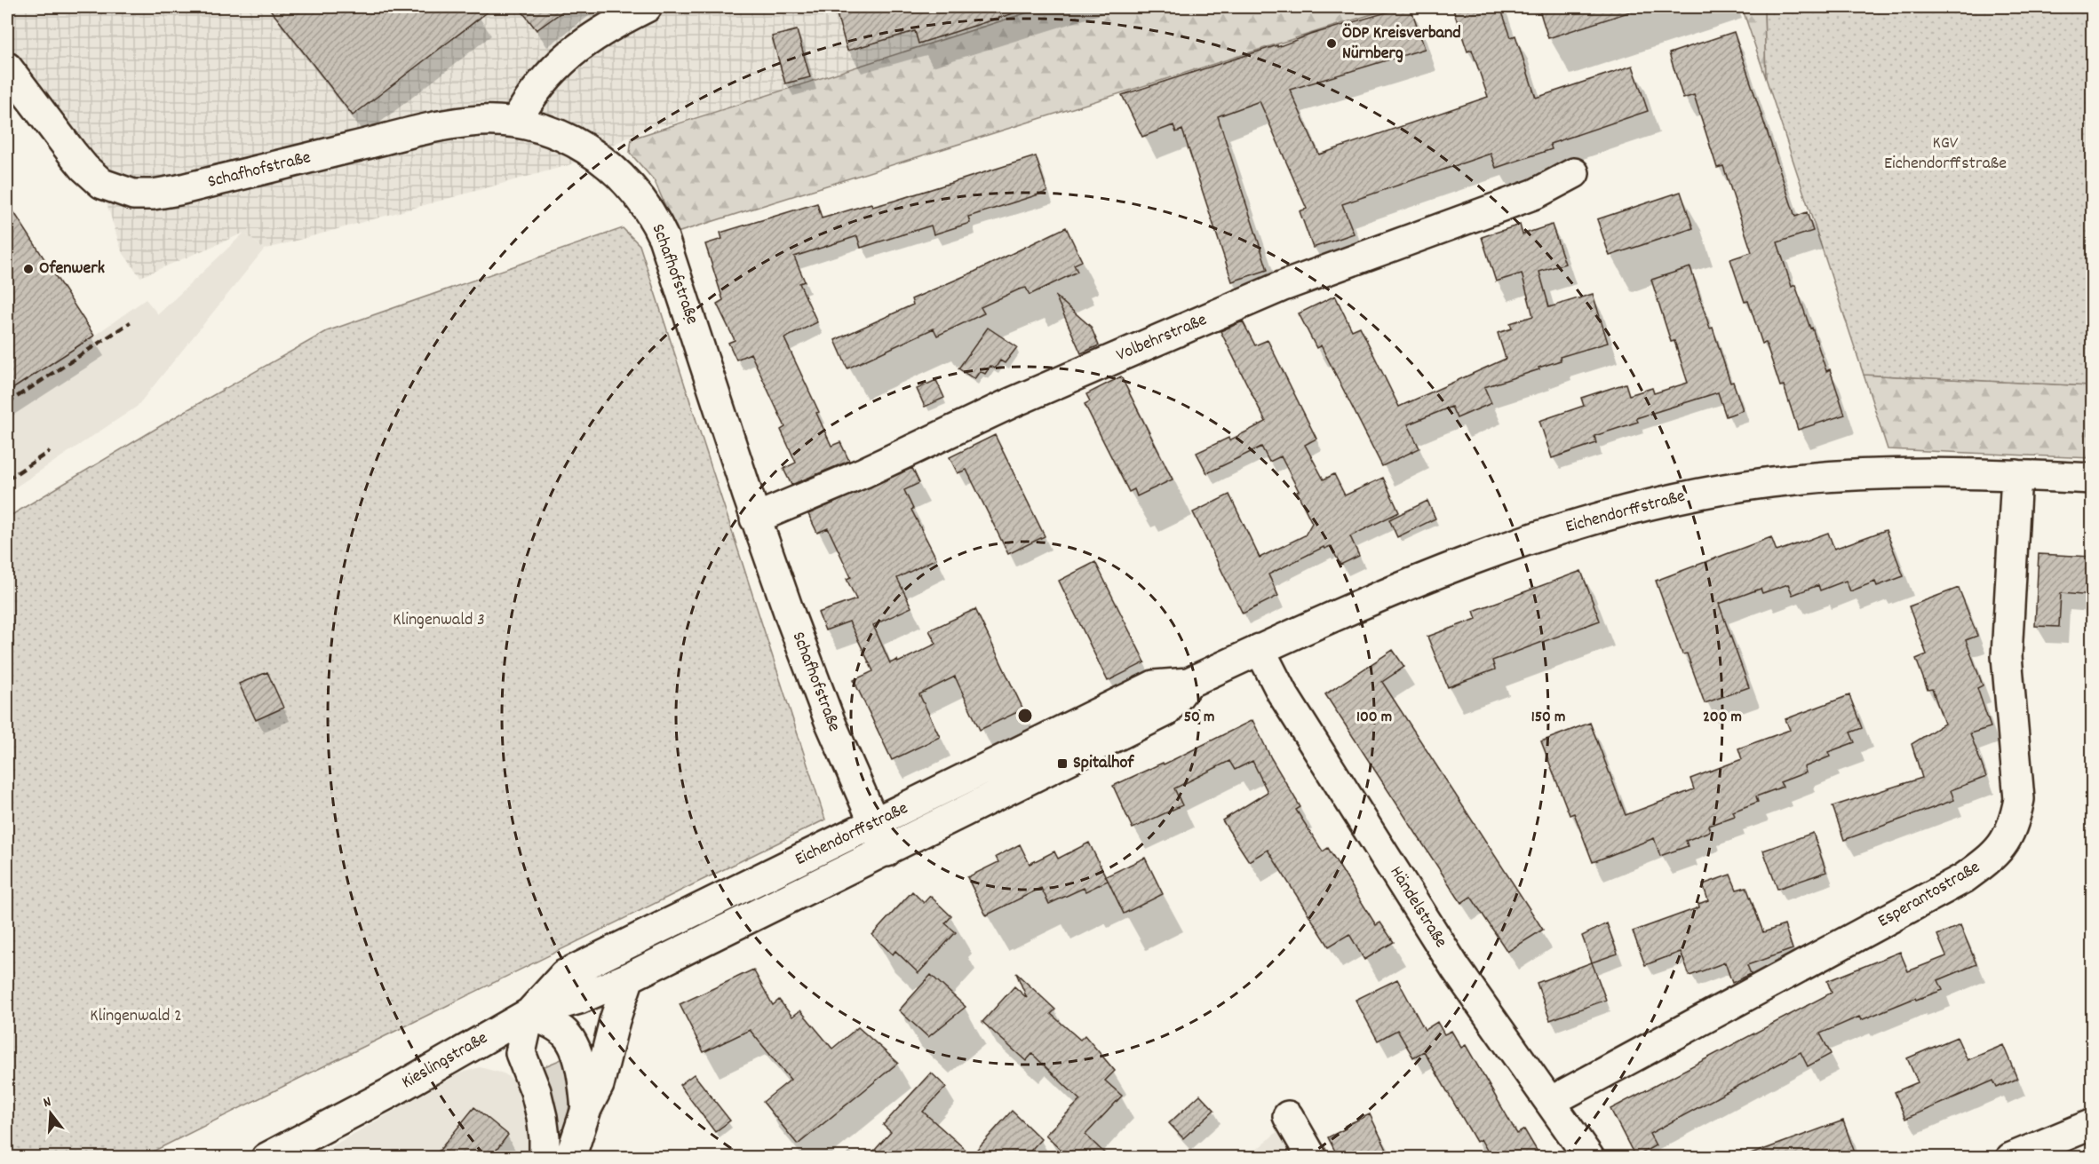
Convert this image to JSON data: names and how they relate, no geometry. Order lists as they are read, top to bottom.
{
  "streets": {
    "street": [
      "Schafhofstraße",
      "Volbehrstraße",
      "Eichendorffstraße",
      "Esperantostraße",
      "Händelstraße",
      "Kieslingstraße"
    ]
  },
  "crossings": [
    ["Schafhofstraße", "Volbehrstraße"],
    ["Schafhofstraße", "Eichendorffstraße"],
    ["Eichendorffstraße", "Esperantostraße"],
    ["Eichendorffstraße", "Händelstraße"],
    ["Eichendorffstraße", "Kieslingstraße"],
    ["Esperantostraße", "Händelstraße"]
  ],
  "parks": ["KGV Eichendorffstraße", "Klingenwald 3", "Klingenwald 2"],
  "places": {
    "other": ["ÖDP Kreisverband Nürnberg", "Ofenwerk"],
    "transit": ["Spitalhof"]
  },
  "north": "top",
  "rings": [
    "50 m",
    "100 m",
    "150 m",
    "200 m"
  ]
}
